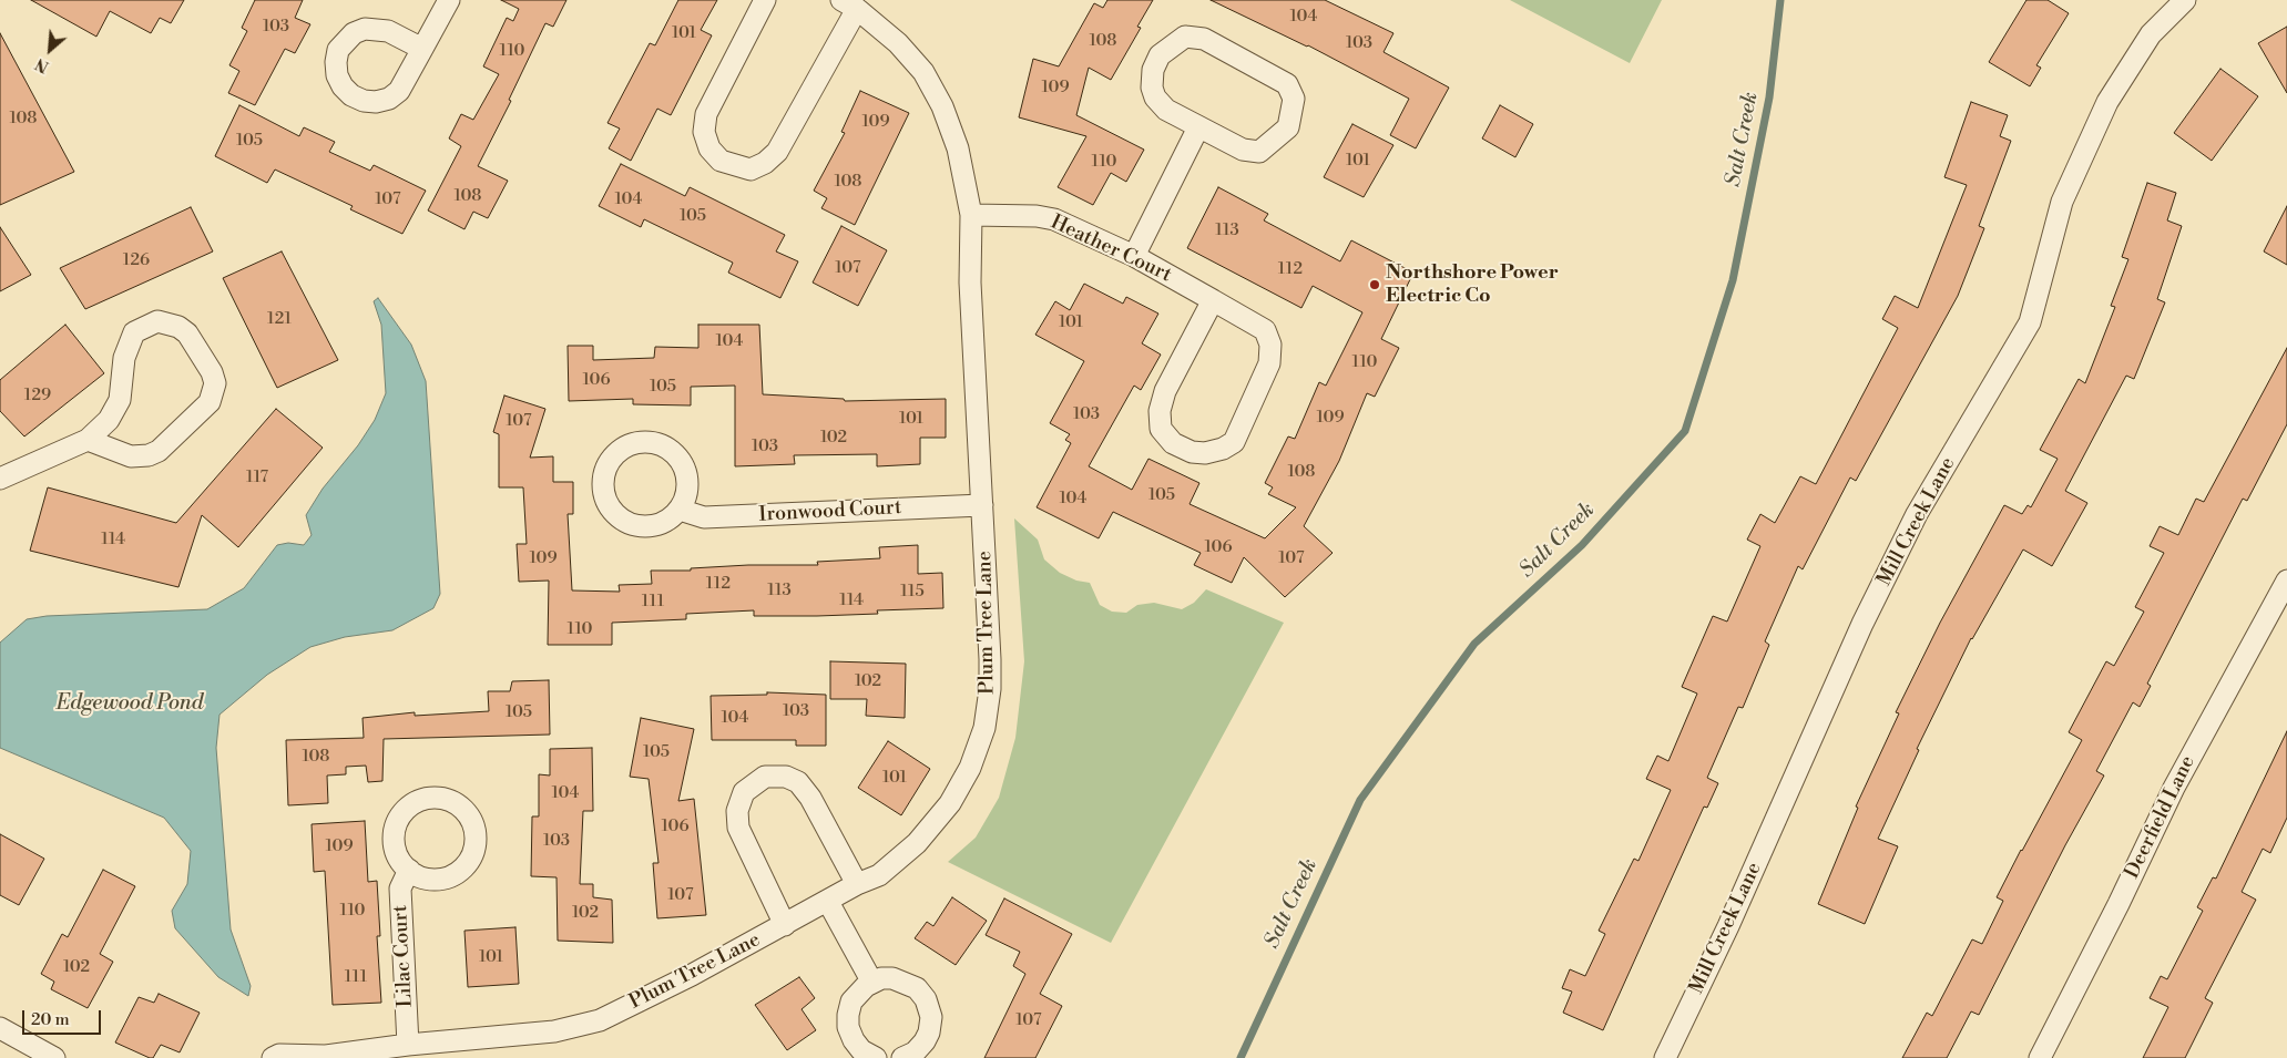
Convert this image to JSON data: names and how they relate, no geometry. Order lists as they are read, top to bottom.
{
  "streets": {
    "street": [
      "Heather Court",
      "Ironwood Court",
      "Mill Creek Lane",
      "Plum Tree Lane",
      "Deerfield Lane",
      "Lilac Court"
    ]
  },
  "crossings": [
    ["Heather Court", "Plum Tree Lane"],
    ["Ironwood Court", "Plum Tree Lane"],
    ["Plum Tree Lane", "Lilac Court"]
  ],
  "water": ["Salt Creek", "Edgewood Pond"],
  "places": ["Northshore Power Electric Co"],
  "house_numbers": [
    "104",
    "103",
    "101",
    "108",
    "103",
    "110",
    "109",
    "108",
    "109",
    "105",
    "101",
    "110",
    "108",
    "108",
    "107",
    "104",
    "105",
    "113",
    "126",
    "107",
    "112",
    "121",
    "101",
    "104",
    "110",
    "106",
    "105",
    "129",
    "103",
    "109",
    "101",
    "107",
    "102",
    "103",
    "108",
    "117",
    "105",
    "104",
    "114",
    "106",
    "109",
    "107",
    "112",
    "113",
    "115",
    "114",
    "111",
    "110",
    "102",
    "103",
    "105",
    "104",
    "105",
    "108",
    "101",
    "104",
    "106",
    "103",
    "109",
    "107",
    "110",
    "102",
    "101",
    "102",
    "111",
    "107"
  ],
  "scale_bar": "20 m",
  "north": "bottom left"
}
